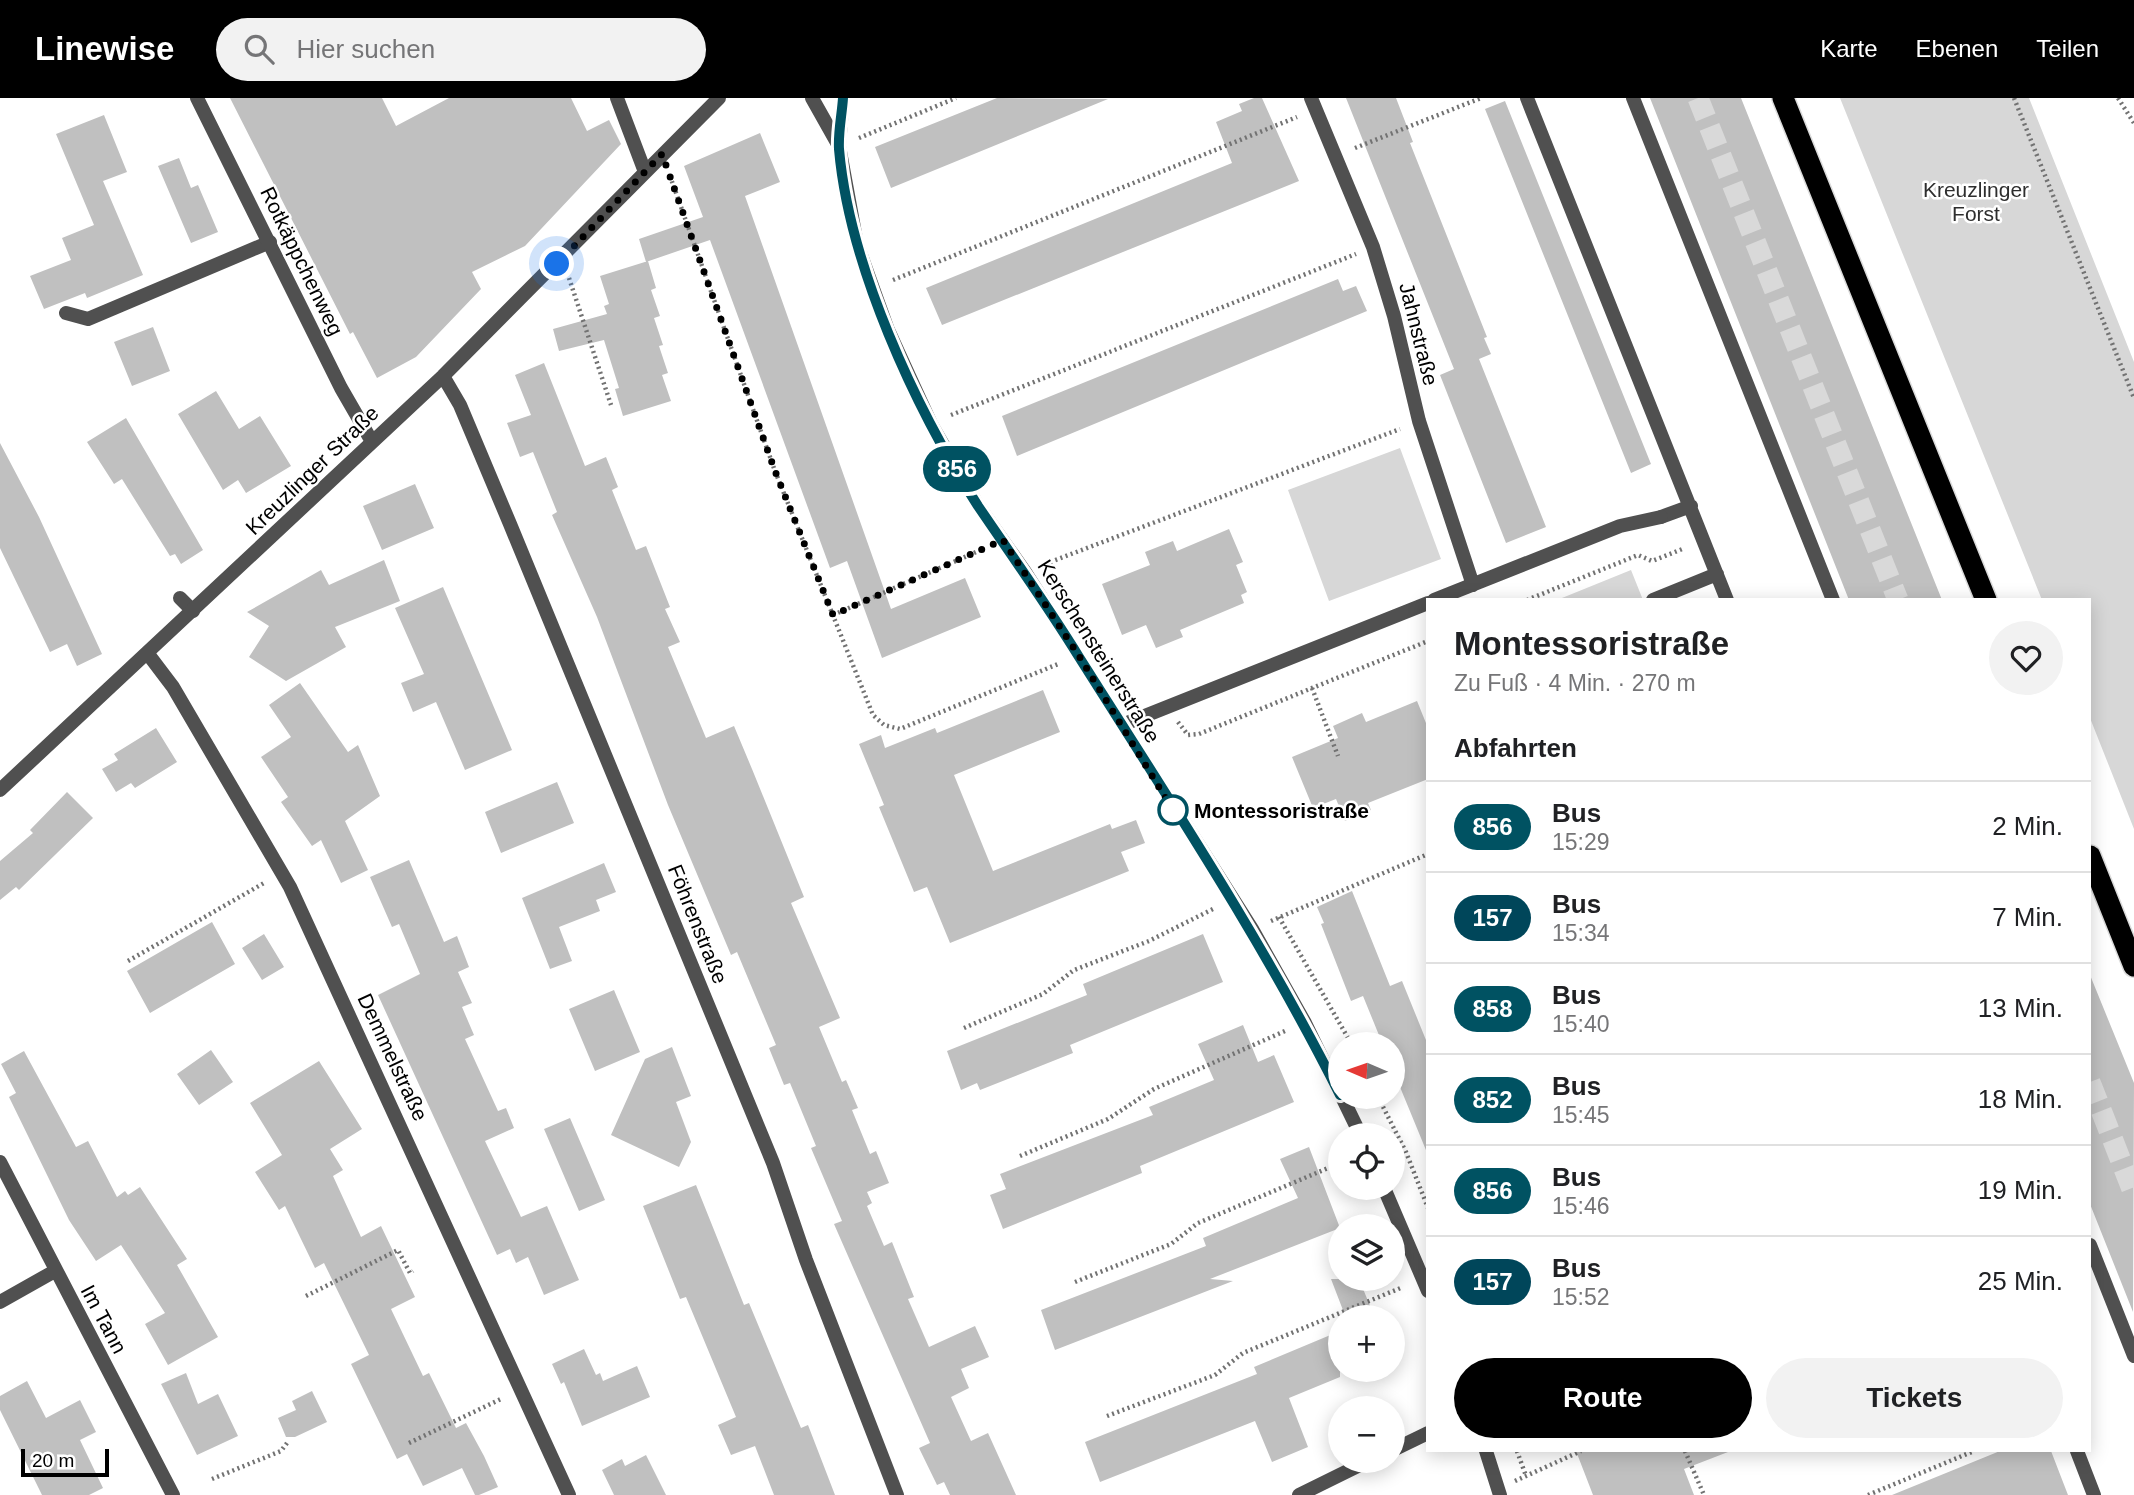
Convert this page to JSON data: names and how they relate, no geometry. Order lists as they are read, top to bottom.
{
  "streets": {
    "street": [
      "Rotkäppchenweg",
      "Jahnstraße",
      "Kreuzlinger Straße",
      "Kerschensteinerstraße",
      "Föhrenstraße",
      "Demmelstraße",
      "Im Tann"
    ]
  },
  "crossings": [
    ["Rotkäppchenweg", "Kreuzlinger Straße"],
    ["Kreuzlinger Straße", "Föhrenstraße"],
    ["Kreuzlinger Straße", "Demmelstraße"]
  ],
  "parks": ["Kreuzlinger Forst"],
  "places": ["Montessoristraße"],
  "lines": ["bus line 856"],
  "scale_bar": "20 m",
  "north": "left",
  "page": {
    "header": "Linewise",
    "search": "Hier suchen",
    "nav": ["Karte", "Ebenen", "Teilen"],
    "on_map": "856",
    "heading": [
      ["Montessoristraße", "Zu Fuß · 4 Min. · 270 m"],
      "Abfahrten"
    ],
    "list": [
      {
        "mark": "856",
        "name": "Bus",
        "note": "15:29",
        "value": "2 Min."
      },
      {
        "mark": "157",
        "name": "Bus",
        "note": "15:34",
        "value": "7 Min."
      },
      {
        "mark": "858",
        "name": "Bus",
        "note": "15:40",
        "value": "13 Min."
      },
      {
        "mark": "852",
        "name": "Bus",
        "note": "15:45",
        "value": "18 Min."
      },
      {
        "mark": "856",
        "name": "Bus",
        "note": "15:46",
        "value": "19 Min."
      },
      {
        "mark": "157",
        "name": "Bus",
        "note": "15:52",
        "value": "25 Min."
      }
    ],
    "map_buttons": ["+", "−"],
    "buttons": ["Route", "Tickets"],
    "scale": "20 m"
  }
}
